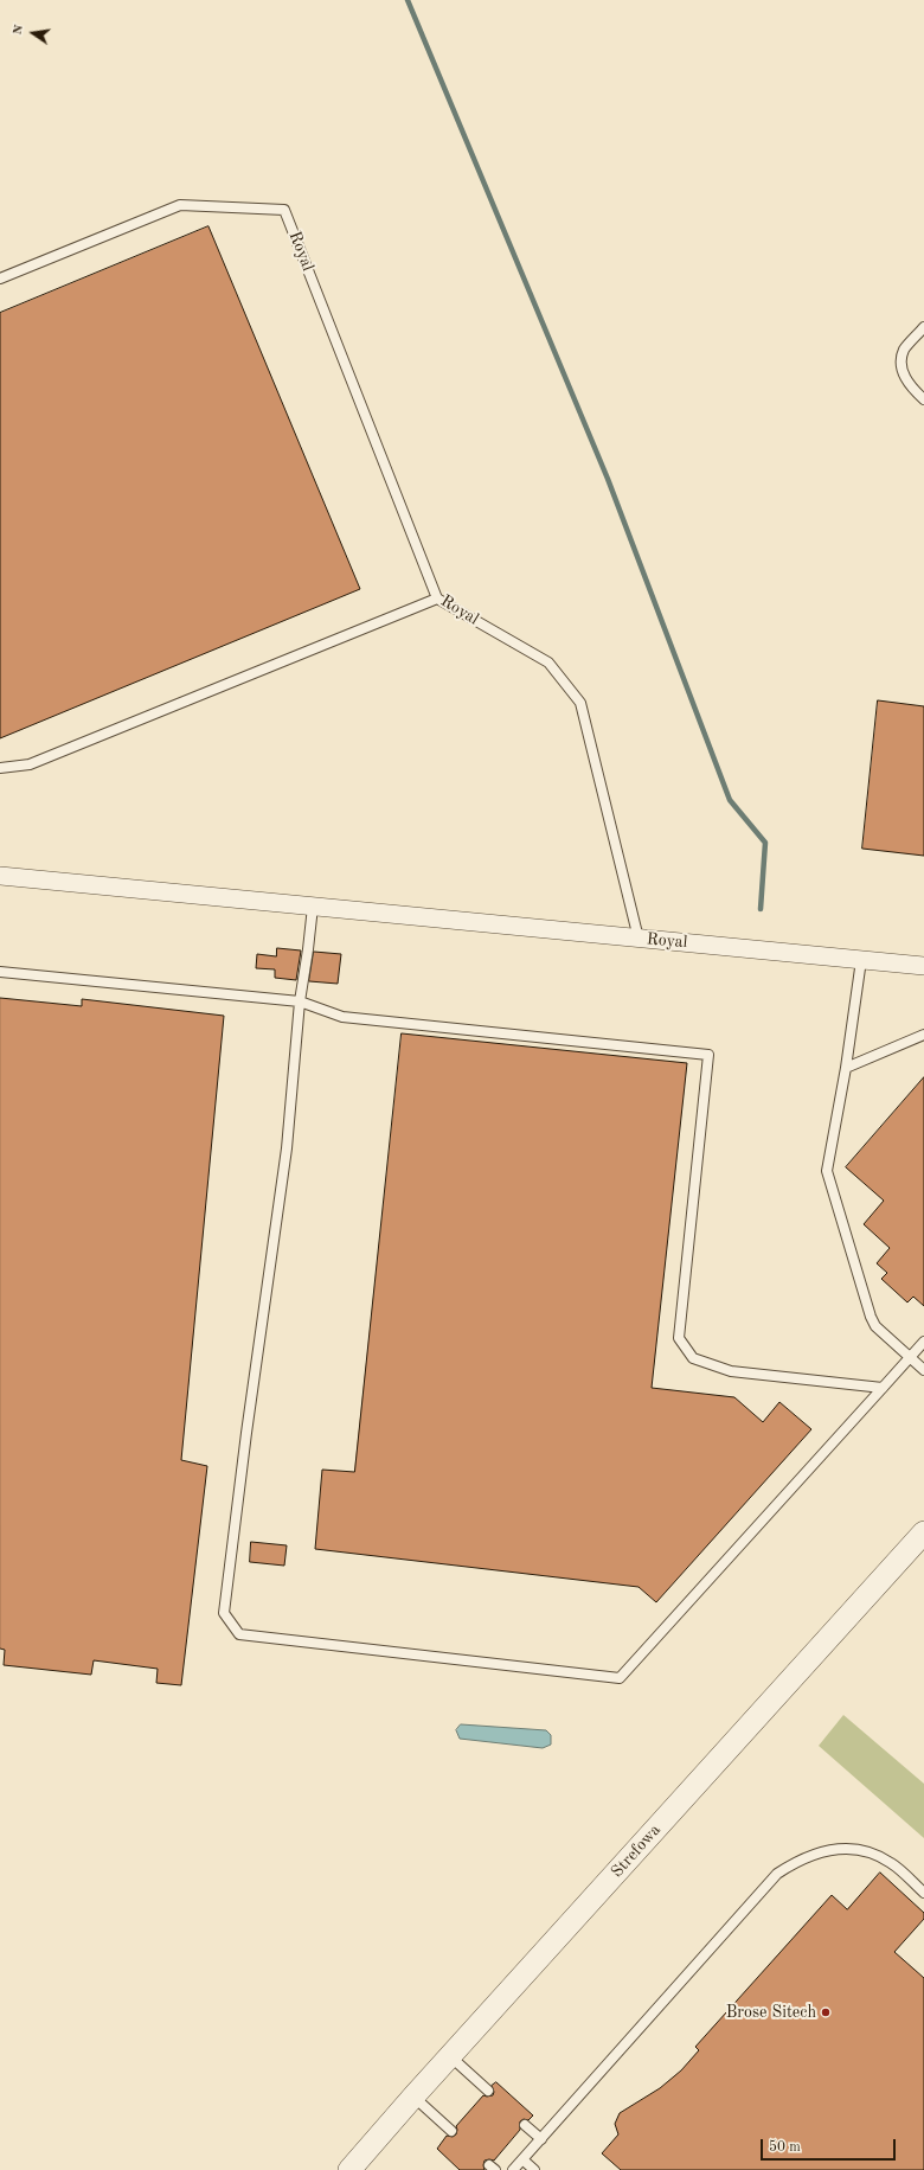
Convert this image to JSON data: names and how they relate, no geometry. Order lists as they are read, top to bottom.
{
  "streets": {
    "street": ["Royal", "Strefowa"]
  },
  "places": ["Brose Sitech"],
  "scale_bar": "50 m",
  "north": "left"
}
